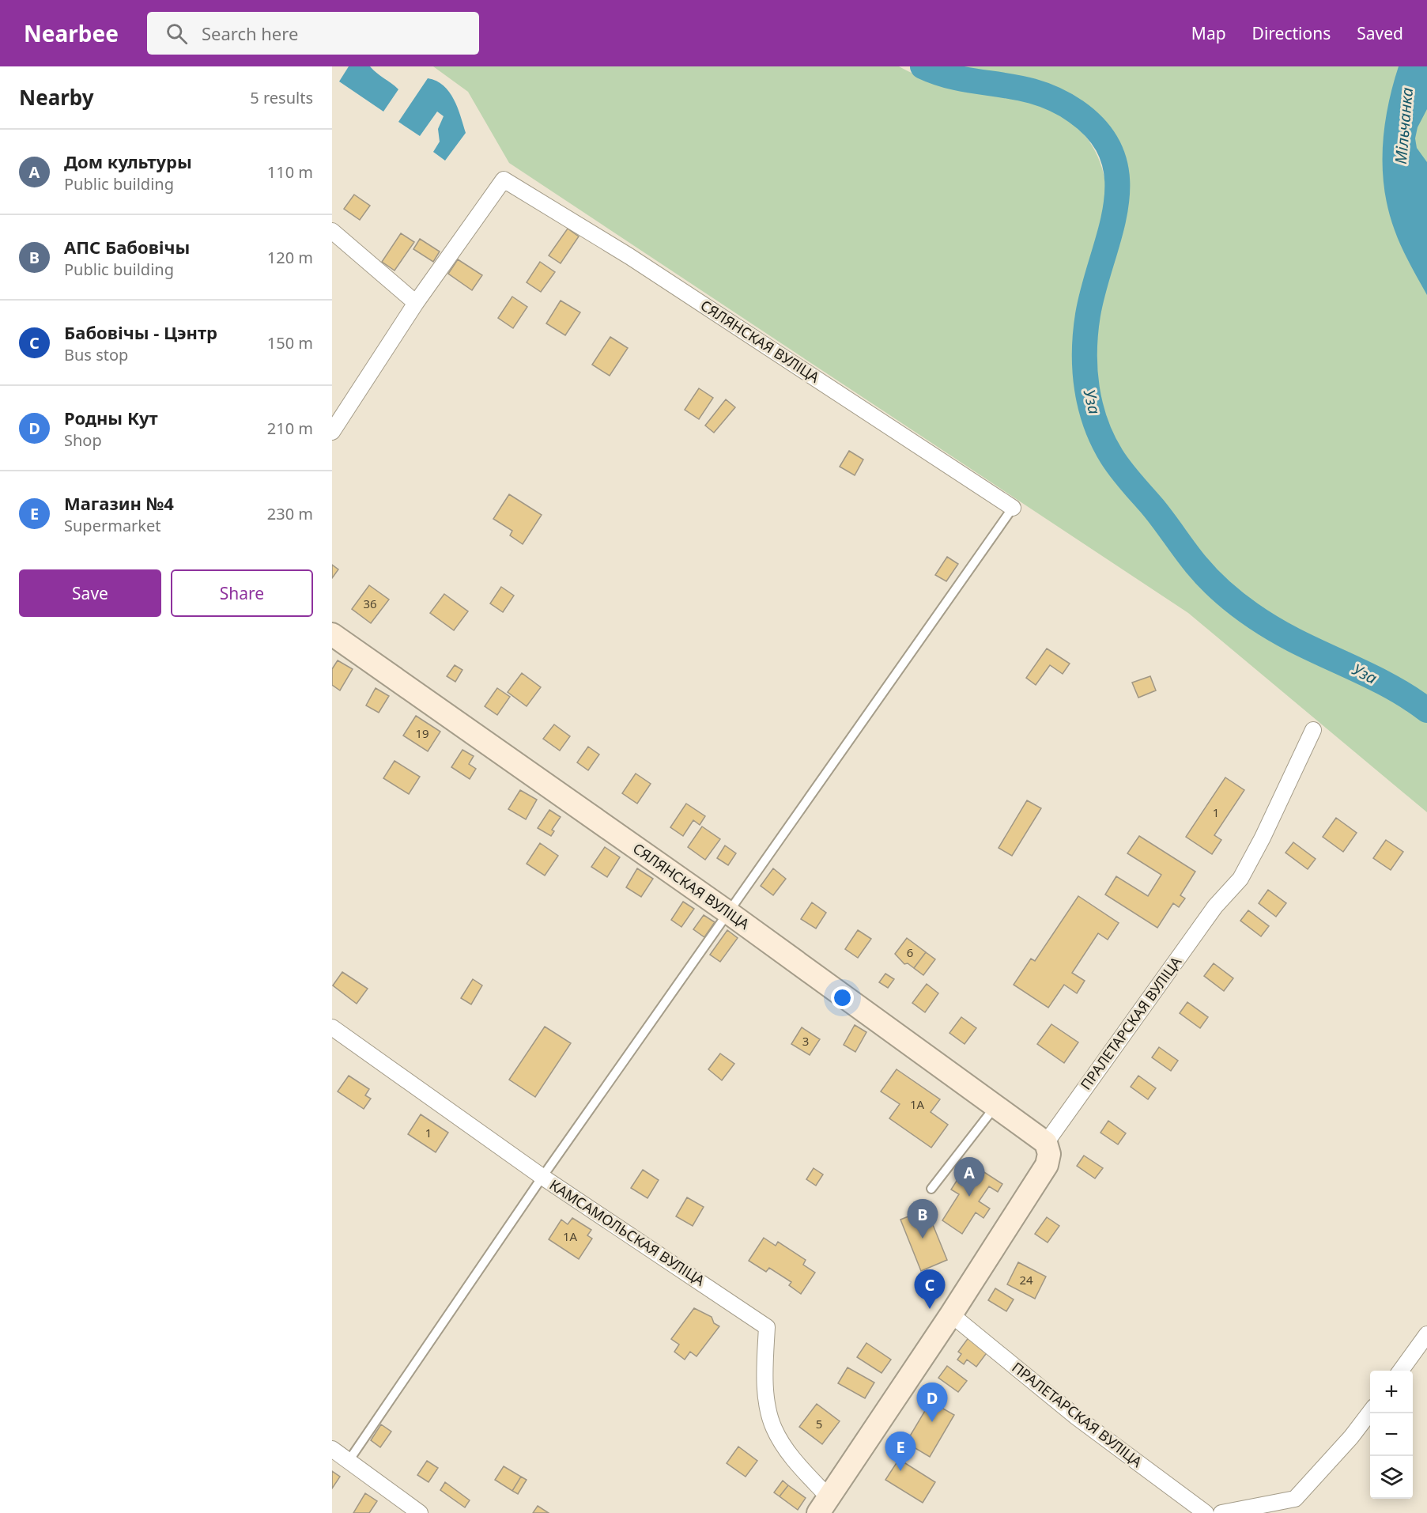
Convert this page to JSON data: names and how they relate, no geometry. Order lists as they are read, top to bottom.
{
  "streets": {
    "street": ["СЯЛЯНСКАЯ ВУЛІЦА", "ПРАЛЕТАРСКАЯ ВУЛІЦА", "КАМСАМОЛЬСКАЯ ВУЛІЦА"]
  },
  "crossings": [
    ["СЯЛЯНСКАЯ ВУЛІЦА", "ПРАЛЕТАРСКАЯ ВУЛІЦА"]
  ],
  "water": ["Мільчанка", "Уза"],
  "house_numbers": [
    "36",
    "19",
    "1",
    "6",
    "3",
    "1А",
    "1",
    "1А",
    "24",
    "5"
  ],
  "page": {
    "header": "Nearbee",
    "search": "Search here",
    "nav": ["Map", "Directions", "Saved"],
    "heading": ["Nearby", "5 results"],
    "list": [
      {
        "mark": "A",
        "name": "Дом культуры",
        "note": "Public building",
        "value": "110 m"
      },
      {
        "mark": "B",
        "name": "АПС Бабовічы",
        "note": "Public building",
        "value": "120 m"
      },
      {
        "mark": "C",
        "name": "Бабовічы - Цэнтр",
        "note": "Bus stop",
        "value": "150 m"
      },
      {
        "mark": "D",
        "name": "Родны Кут",
        "note": "Shop",
        "value": "210 m"
      },
      {
        "mark": "E",
        "name": "Магазин №4",
        "note": "Supermarket",
        "value": "230 m"
      }
    ],
    "buttons": ["Save", "Share"],
    "pins": [
      "A",
      "B",
      "C",
      "D",
      "E"
    ],
    "map_buttons": ["+", "−"]
  }
}
